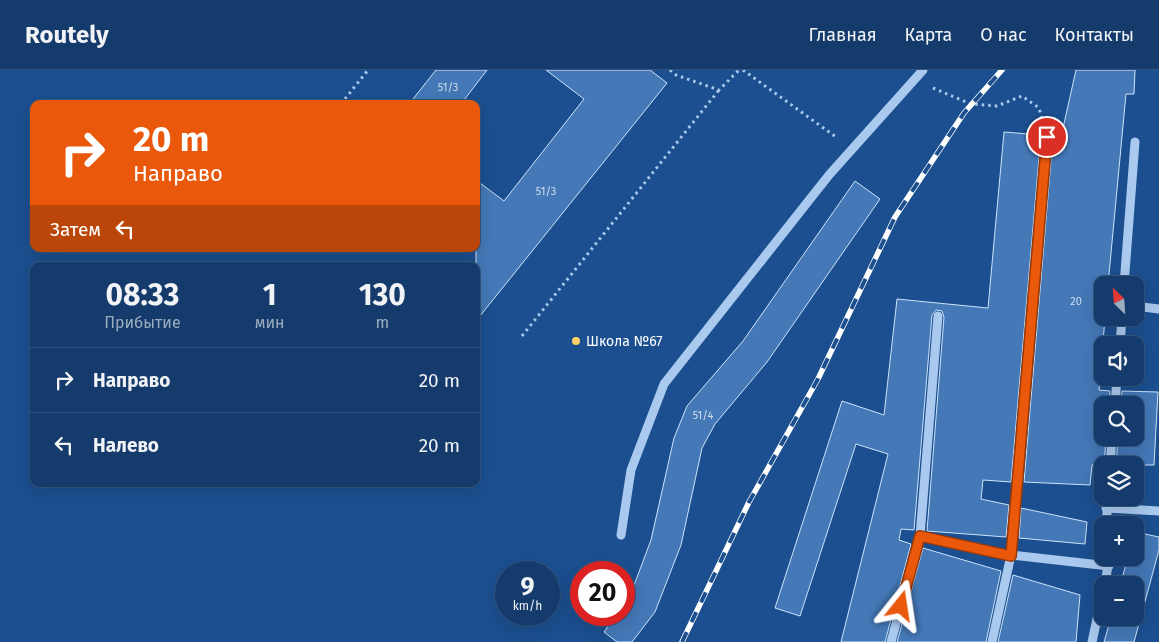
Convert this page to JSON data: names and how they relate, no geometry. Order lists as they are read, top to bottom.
{
  "places": ["Школа №67"],
  "house_numbers": [
    "51/3",
    "51/3",
    "20",
    "51/4"
  ],
  "north": "top left",
  "page": {
    "header": "Routely",
    "nav": [
      "Главная",
      "Карта",
      "О нас",
      "Контакты"
    ],
    "turn": ["20 m", "Направо"],
    "then": "Затем",
    "eta": [
      "08:33",
      "Прибытие",
      "1",
      "мин",
      "130",
      "m"
    ],
    "map_buttons": ["+", "−"],
    "list": [
      {
        "name": "Направо",
        "value": "20 m"
      },
      {
        "name": "Налево",
        "value": "20 m"
      }
    ],
    "speed": "9 km/h",
    "limit": "20"
  }
}
